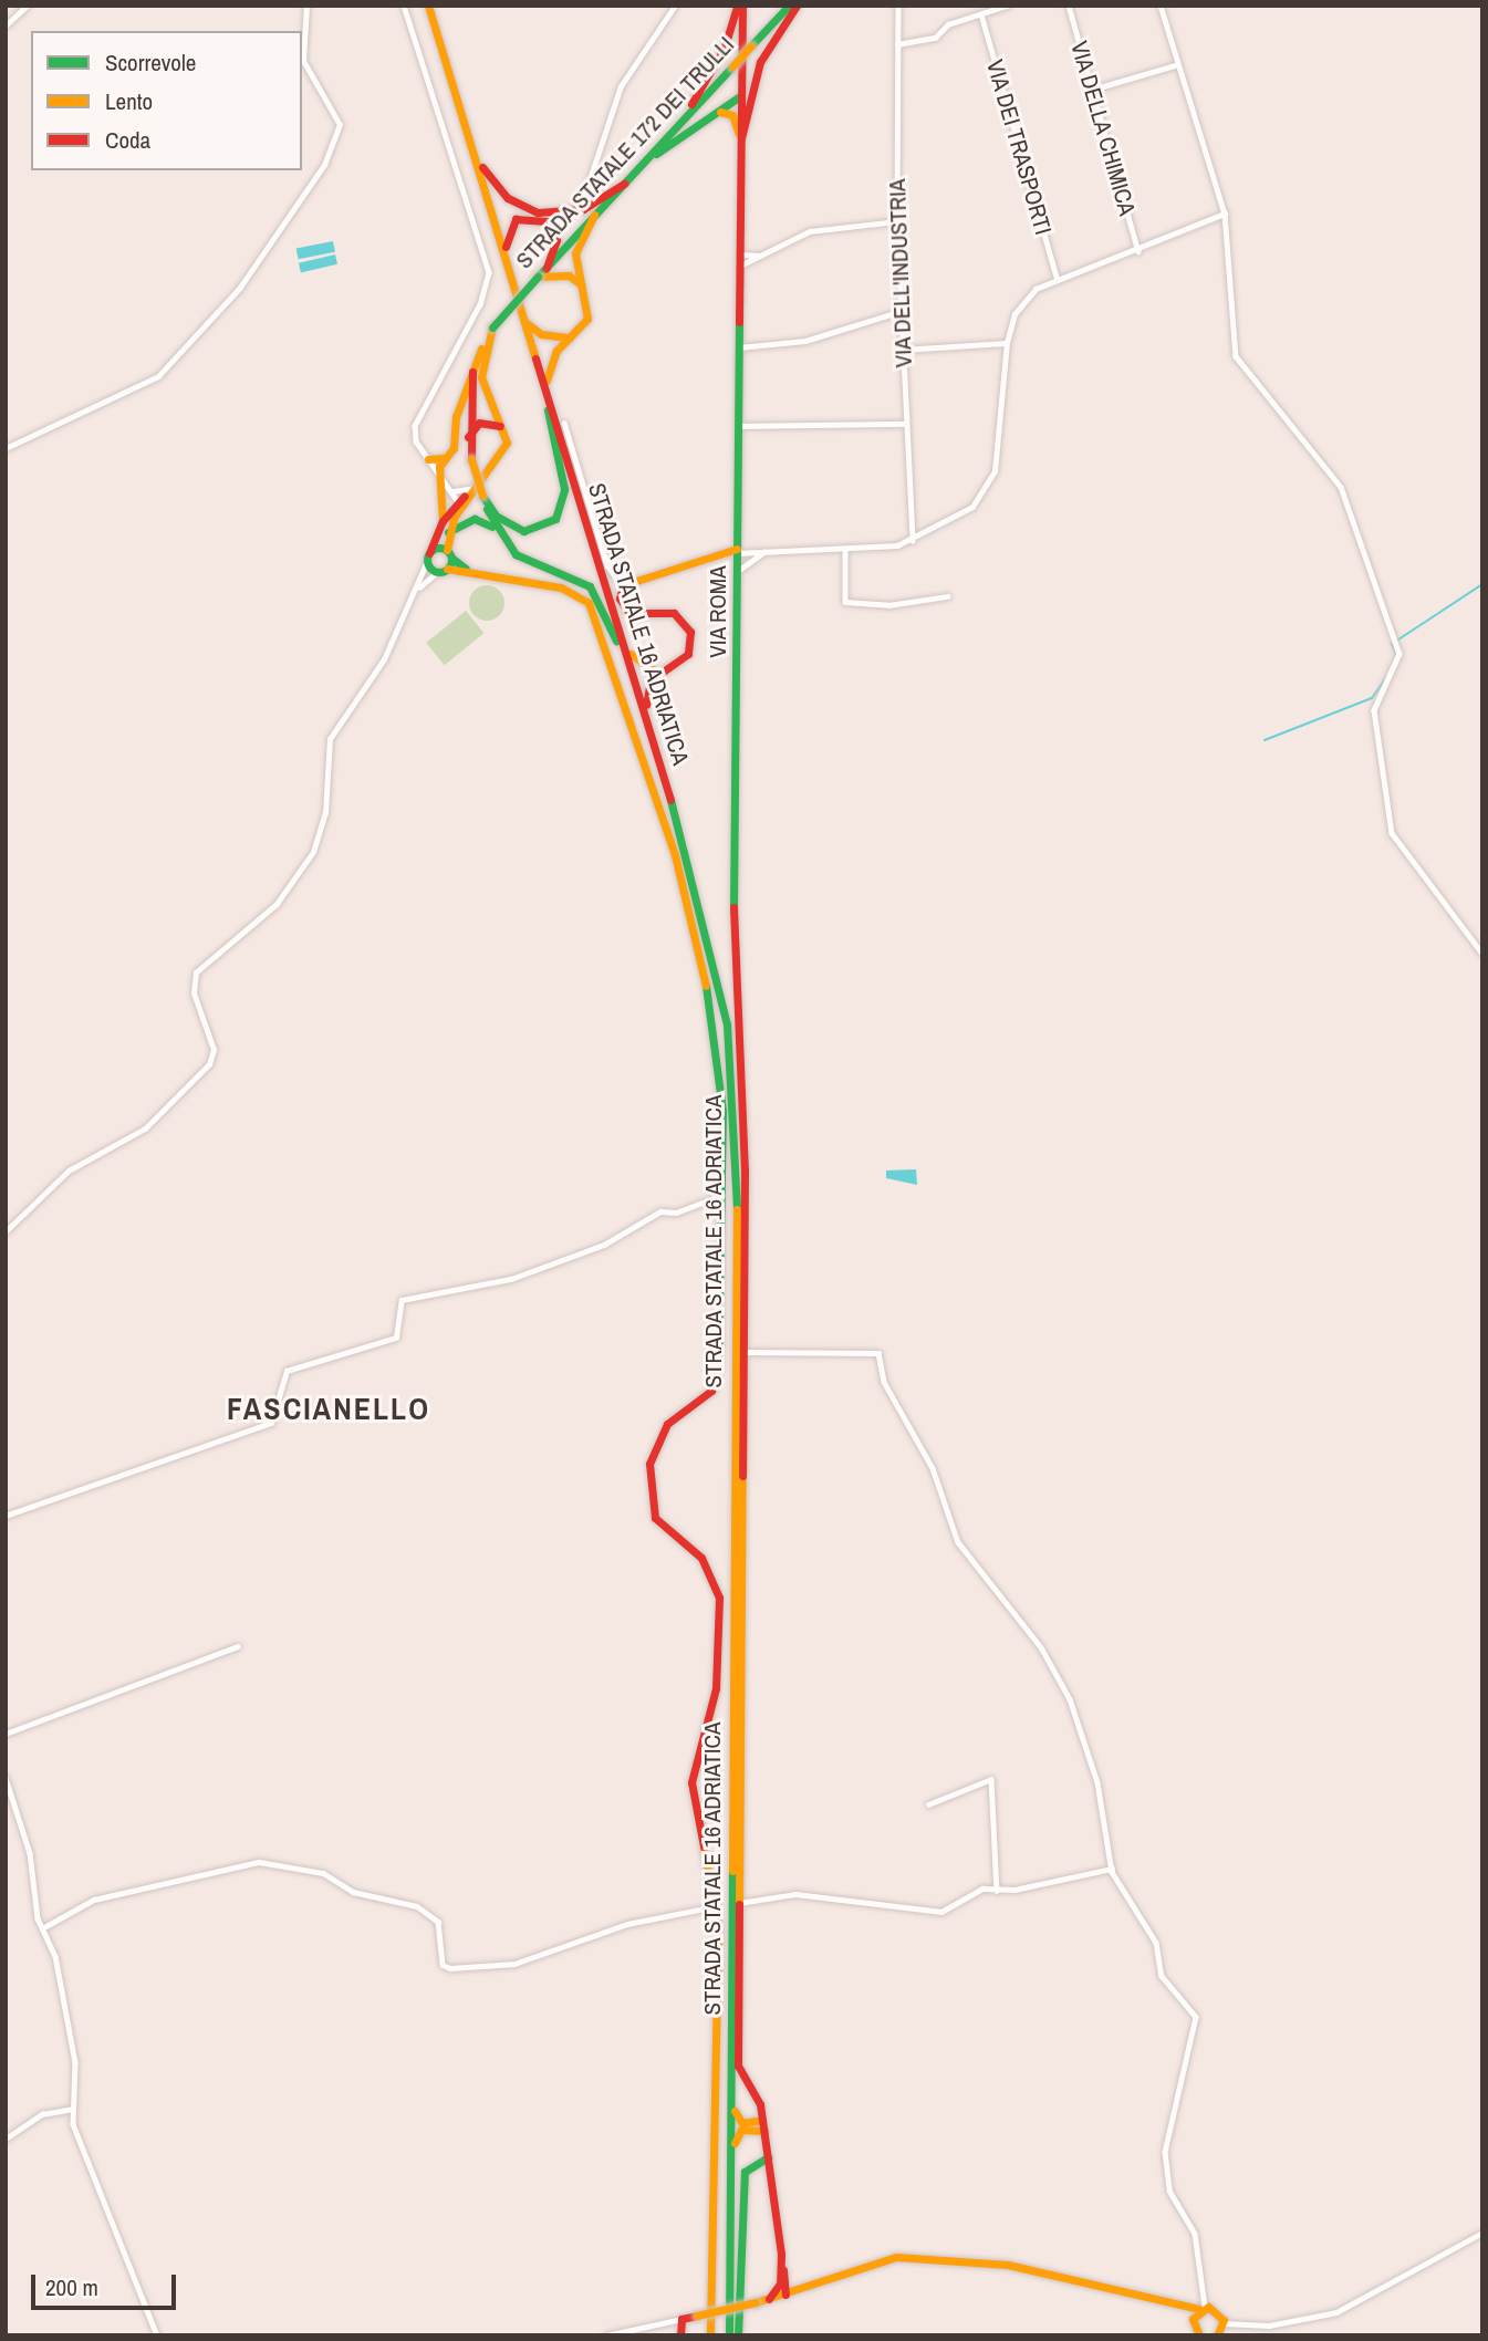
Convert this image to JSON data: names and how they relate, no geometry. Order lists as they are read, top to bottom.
{
  "streets": {
    "main road": ["STRADA STATALE 172 DEI TRULLI", "VIA ROMA", "STRADA STATALE 16 ADRIATICA"],
    "street": ["VIA DELLA CHIMICA", "VIA DEI TRASPORTI", "VIA DELL'INDUSTRIA"]
  },
  "districts": ["FASCIANELLO"],
  "legend": ["Scorrevole", "Lento", "Coda"],
  "scale_bar": "200 m"
}
